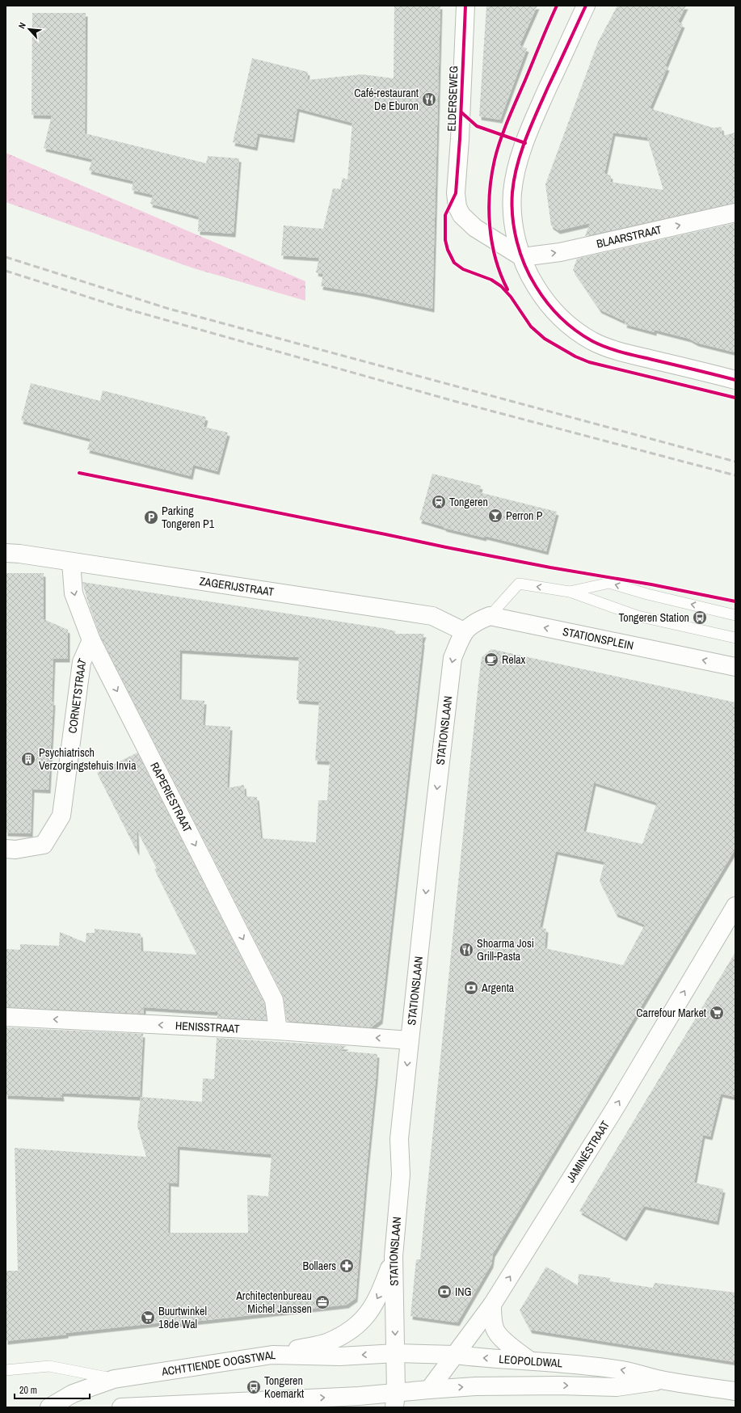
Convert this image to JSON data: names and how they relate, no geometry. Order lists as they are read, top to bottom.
{
  "streets": {
    "main road": [
      "ELDERSEWEG",
      "BLAARSTRAAT",
      "ZAGERIJSTRAAT",
      "STATIONSPLEIN",
      "CORNETSTRAAT",
      "STATIONSLAAN",
      "RAPERIESTRAAT",
      "HENISSTRAAT",
      "JAMINÉSTRAAT",
      "LEOPOLDWAL",
      "ACHTTIENDE OOGSTWAL"
    ]
  },
  "crossings": [
    ["ELDERSEWEG", "BLAARSTRAAT"],
    ["ZAGERIJSTRAAT", "STATIONSLAAN"],
    ["ZAGERIJSTRAAT", "RAPERIESTRAAT"],
    ["CORNETSTRAAT", "RAPERIESTRAAT"],
    ["STATIONSLAAN", "HENISSTRAAT"],
    ["STATIONSLAAN", "LEOPOLDWAL"],
    ["STATIONSLAAN", "ACHTTIENDE OOGSTWAL"],
    ["RAPERIESTRAAT", "HENISSTRAAT"],
    ["JAMINÉSTRAAT", "LEOPOLDWAL"],
    ["LEOPOLDWAL", "ACHTTIENDE OOGSTWAL"]
  ],
  "one_way": [
    "BLAARSTRAAT",
    "STATIONSPLEIN",
    "STATIONSLAAN",
    "RAPERIESTRAAT",
    "HENISSTRAAT",
    "JAMINÉSTRAAT"
  ],
  "places": {
    "restaurant": ["Café-restaurant De Eburon", "Shoarma Josi Grill-Pasta"],
    "station": ["Tongeren"],
    "bar": ["Perron P"],
    "parking": ["Parking Tongeren P1"],
    "bus stop": ["Tongeren Station", "Tongeren Koemarkt"],
    "cafe": ["Relax"],
    "building": ["Psychiatrisch Verzorgingstehuis Invia"],
    "bank": ["Argenta", "ING"],
    "supermarket": ["Carrefour Market", "Buurtwinkel 18de Wal"],
    "pharmacy": ["Bollaers"],
    "office": ["Architectenbureau Michel Janssen"]
  },
  "scale_bar": "20 m",
  "north": "top left"
}
